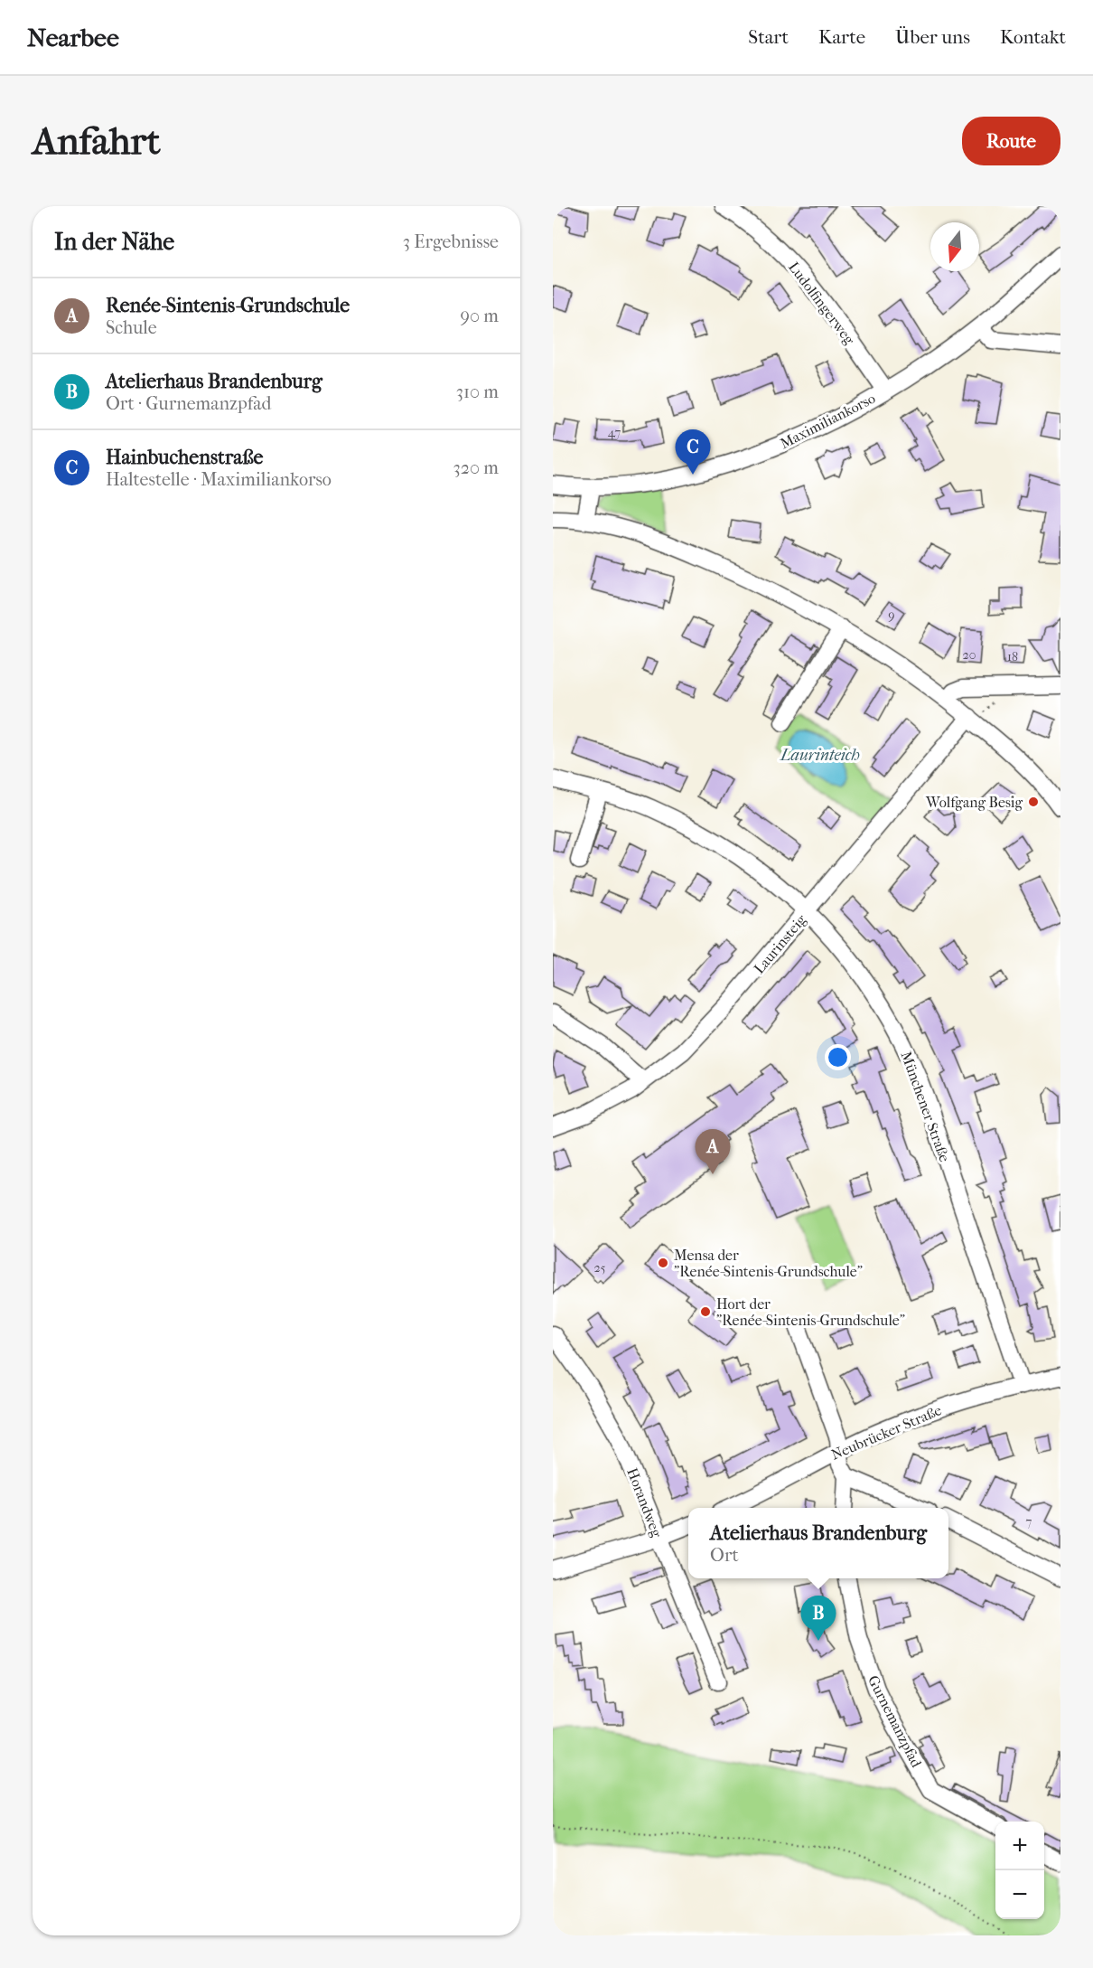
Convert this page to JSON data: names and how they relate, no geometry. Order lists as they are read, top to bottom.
{
  "streets": {
    "street": [
      "Ludolfingerweg",
      "Maximiliankorso",
      "Laurinsteig",
      "Münchener Straße",
      "Neubrücker Straße",
      "Horandweg",
      "Gurnemanzpfad"
    ]
  },
  "crossings": [
    ["Ludolfingerweg", "Maximiliankorso"],
    ["Laurinsteig", "Münchener Straße"],
    ["Münchener Straße", "Neubrücker Straße"]
  ],
  "water": ["Laurinteich"],
  "places": ["Wolfgang Besig", "Mensa der \"Renée-Sintenis-Grundschule\"", "Hort der \"Renée-Sintenis-Grundschule\""],
  "house_numbers": [
    "47",
    "9",
    "20",
    "18",
    "25",
    "7"
  ],
  "north": "bottom",
  "page": {
    "header": "Nearbee",
    "nav": [
      "Start",
      "Karte",
      "Über uns",
      "Kontakt"
    ],
    "buttons": "Route",
    "title": "Anfahrt",
    "heading": ["In der Nähe", "3 Ergebnisse"],
    "list": [
      {
        "mark": "A",
        "name": "Renée-Sintenis-Grundschule",
        "note": "Schule",
        "value": "90 m"
      },
      {
        "mark": "B",
        "name": "Atelierhaus Brandenburg",
        "note": "Ort · Gurnemanzpfad",
        "value": "310 m"
      },
      {
        "mark": "C",
        "name": "Hainbuchenstraße",
        "note": "Haltestelle · Maximiliankorso",
        "value": "320 m"
      }
    ],
    "pins": ["C", "A", "B"],
    "popup": ["Atelierhaus Brandenburg", "Ort"],
    "map_buttons": ["+", "−"]
  }
}
